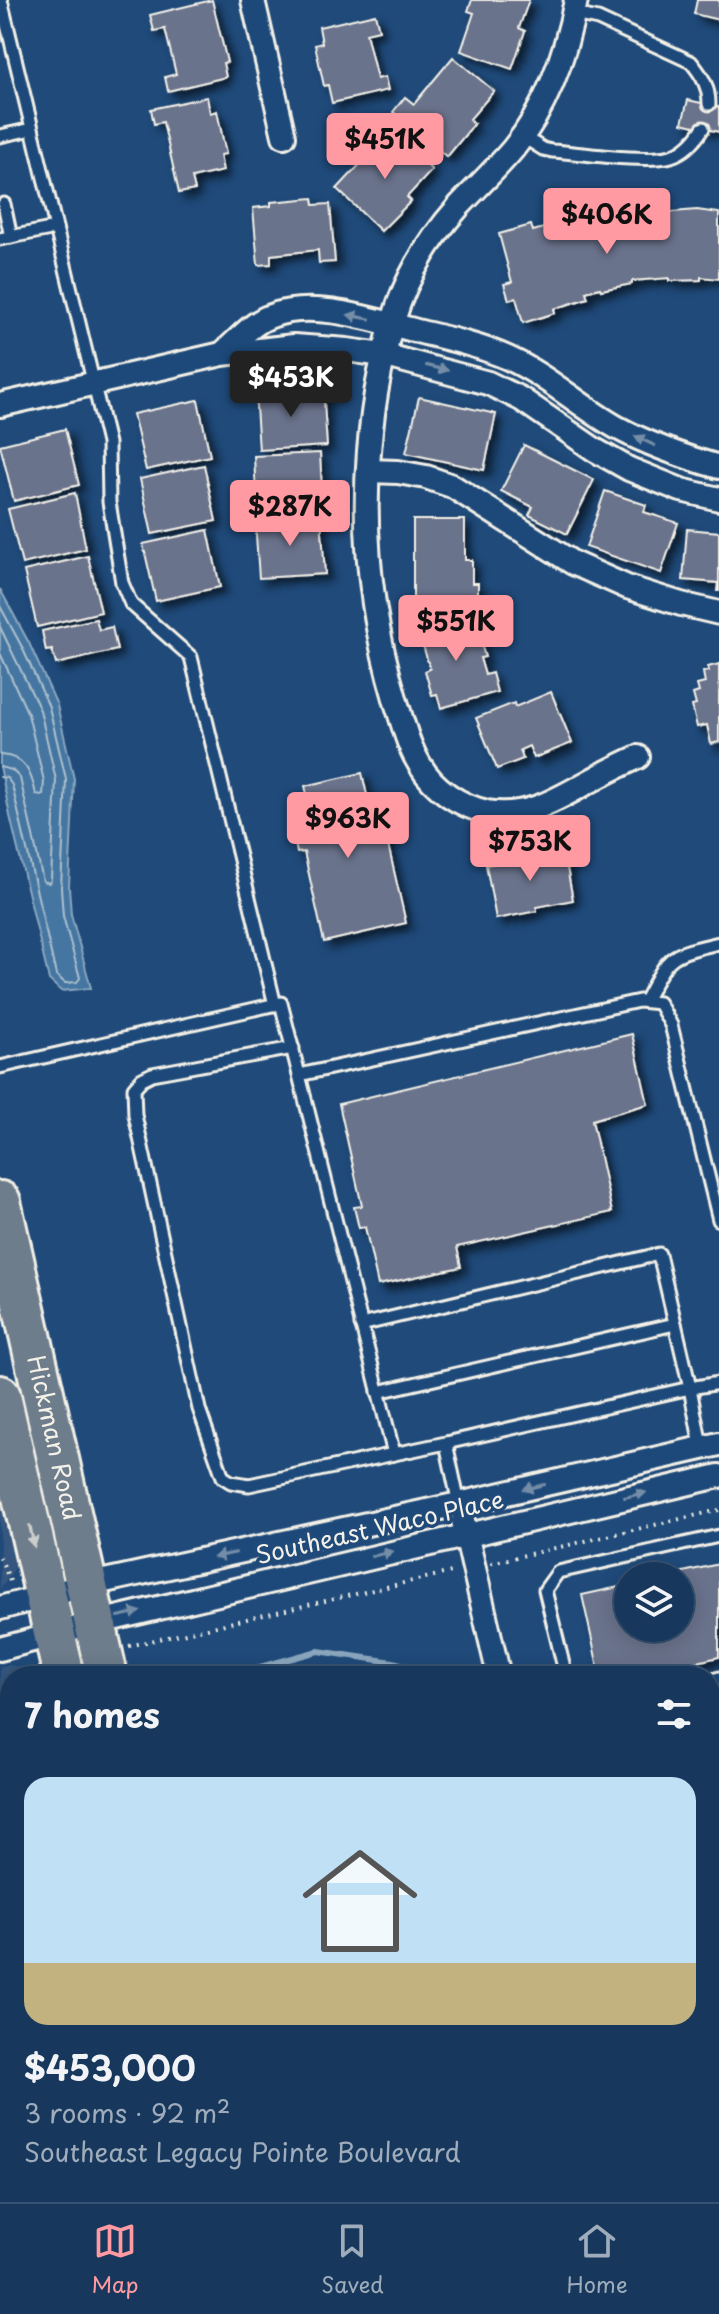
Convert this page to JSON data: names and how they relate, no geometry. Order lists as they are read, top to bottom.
{
  "streets": {
    "highway": ["Hickman Road"],
    "street": ["Southeast Waco Place"]
  },
  "crossings": [
    ["Hickman Road", "Southeast Waco Place"]
  ],
  "page": {
    "price": [
      "$451K",
      "$406K",
      "$453K",
      "$287K",
      "$551K",
      "$963K",
      "$753K"
    ],
    "heading": "7 homes",
    "list": [
      {
        "name": "$453,000",
        "note": "3 rooms · 92 m² · Southeast Legacy Pointe Boulevard"
      }
    ],
    "tabs": ["Map", "Saved", "Home"]
  }
}
